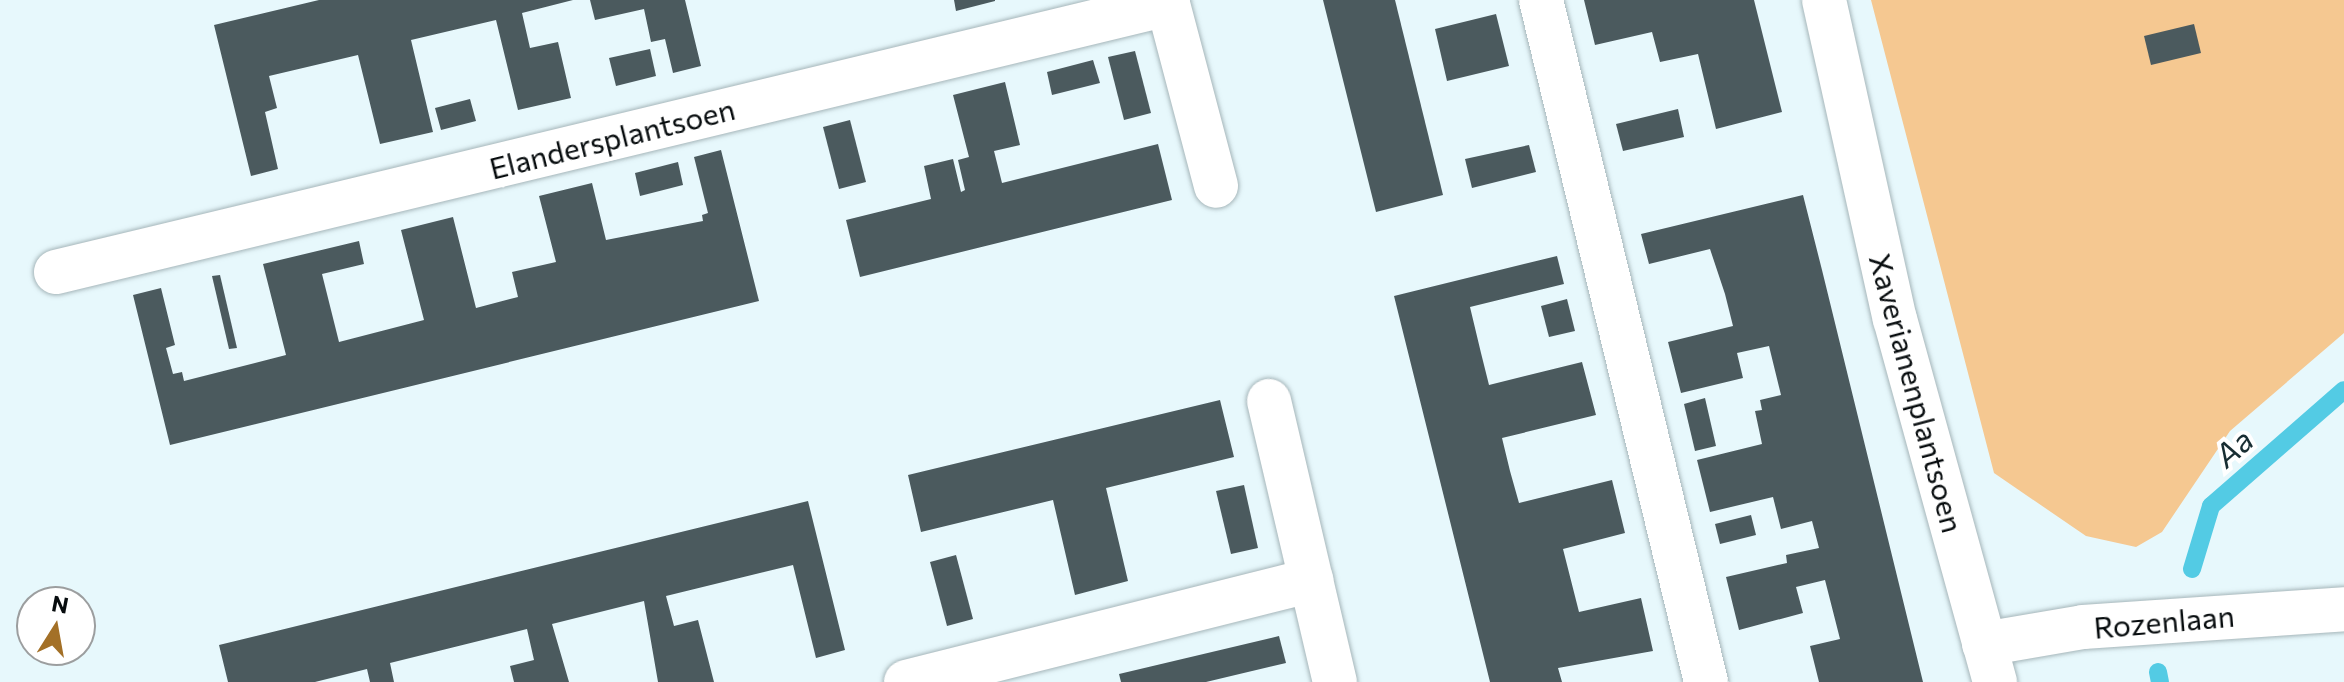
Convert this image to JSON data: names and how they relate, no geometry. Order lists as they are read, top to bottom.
{
  "streets": {
    "street": ["Elandersplantsoen", "Xaverianenplantsoen", "Rozenlaan"]
  },
  "crossings": [
    ["Xaverianenplantsoen", "Rozenlaan"]
  ],
  "water": ["Aa"],
  "north": "top"
}
